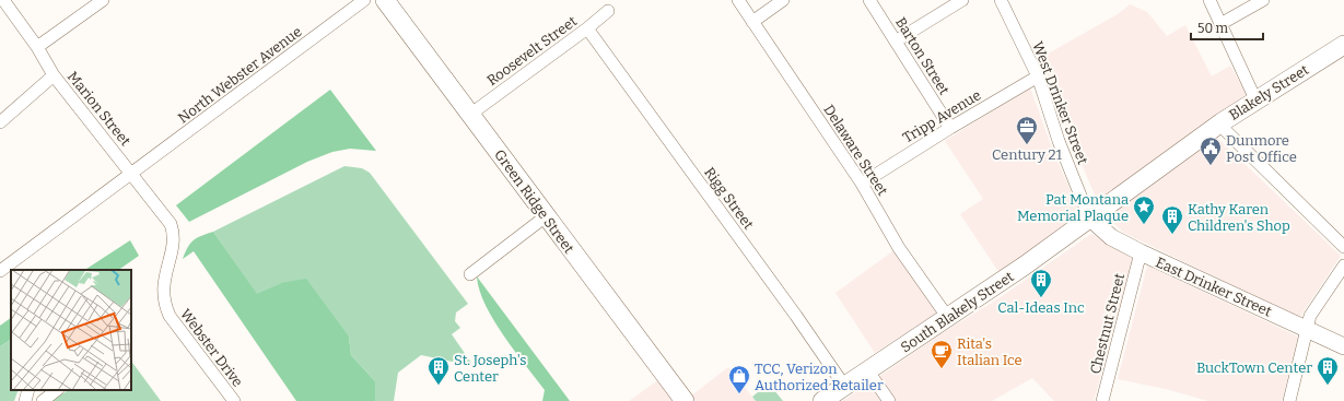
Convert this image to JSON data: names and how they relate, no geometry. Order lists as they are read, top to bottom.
{
  "streets": {
    "main road": [
      "Blakely Street",
      "Green Ridge Street",
      "East Drinker Street",
      "South Blakely Street"
    ],
    "street": [
      "Roosevelt Street",
      "Barton Street",
      "North Webster Avenue",
      "West Drinker Street",
      "Marion Street",
      "Tripp Avenue",
      "Delaware Street",
      "Rigg Street",
      "Chestnut Street",
      "Webster Drive"
    ]
  },
  "crossings": [
    ["Roosevelt Street", "Rigg Street"],
    ["Roosevelt Street", "Green Ridge Street"],
    ["Barton Street", "Tripp Avenue"],
    ["North Webster Avenue", "Marion Street"],
    ["Blakely Street", "West Drinker Street"],
    ["Blakely Street", "East Drinker Street"],
    ["Blakely Street", "South Blakely Street"],
    ["West Drinker Street", "Tripp Avenue"],
    ["West Drinker Street", "East Drinker Street"],
    ["West Drinker Street", "South Blakely Street"],
    ["Marion Street", "Webster Drive"],
    ["Tripp Avenue", "Delaware Street"],
    ["Delaware Street", "South Blakely Street"],
    ["Rigg Street", "South Blakely Street"],
    ["East Drinker Street", "South Blakely Street"],
    ["East Drinker Street", "Chestnut Street"]
  ],
  "places": {
    "office": ["Century 21"],
    "public building": ["Dunmore Post Office"],
    "place": ["Pat Montana Memorial Plaque"],
    "building": [
      "Kathy Karen Children's Shop",
      "Cal-Ideas Inc",
      "St. Joseph's Center",
      "BuckTown Center"
    ],
    "cafe": ["Rita's Italian Ice"],
    "shop": ["TCC, Verizon Authorized Retailer"]
  },
  "scale_bar": "50 m"
}
